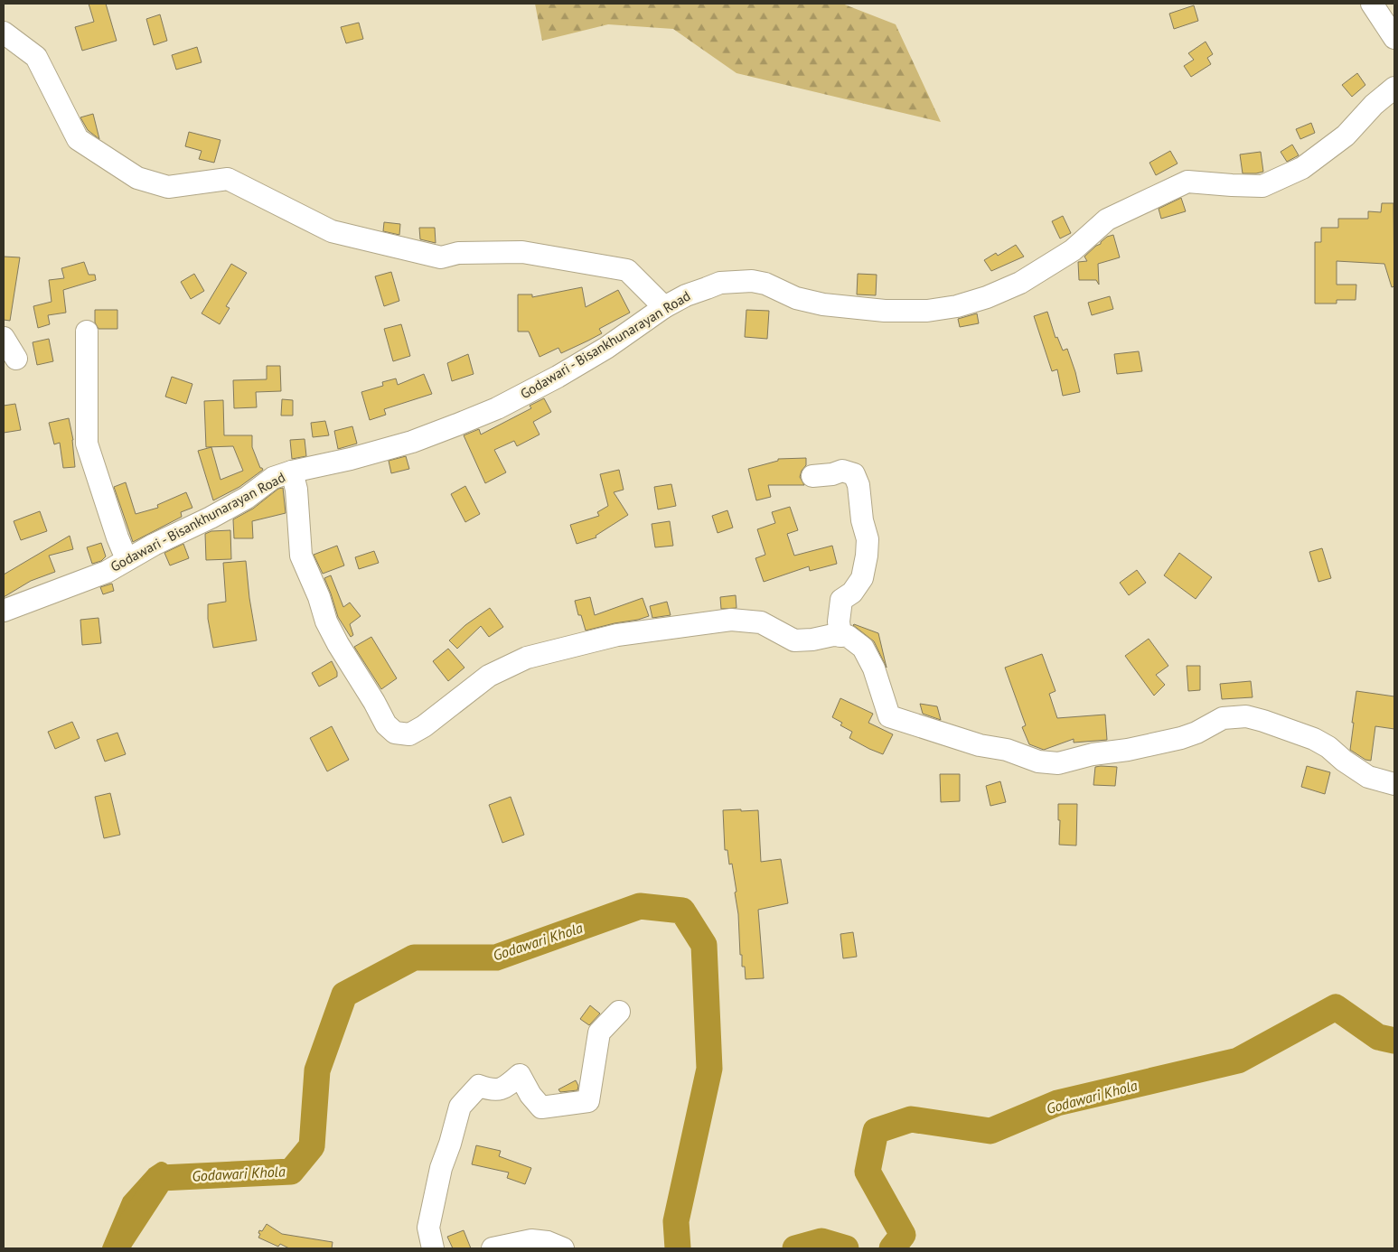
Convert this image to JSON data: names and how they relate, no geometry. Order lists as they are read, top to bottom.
{
  "streets": {
    "street": ["Godawari - Bisankhunarayan Road"]
  },
  "water": ["Godawari Khola"]
}
